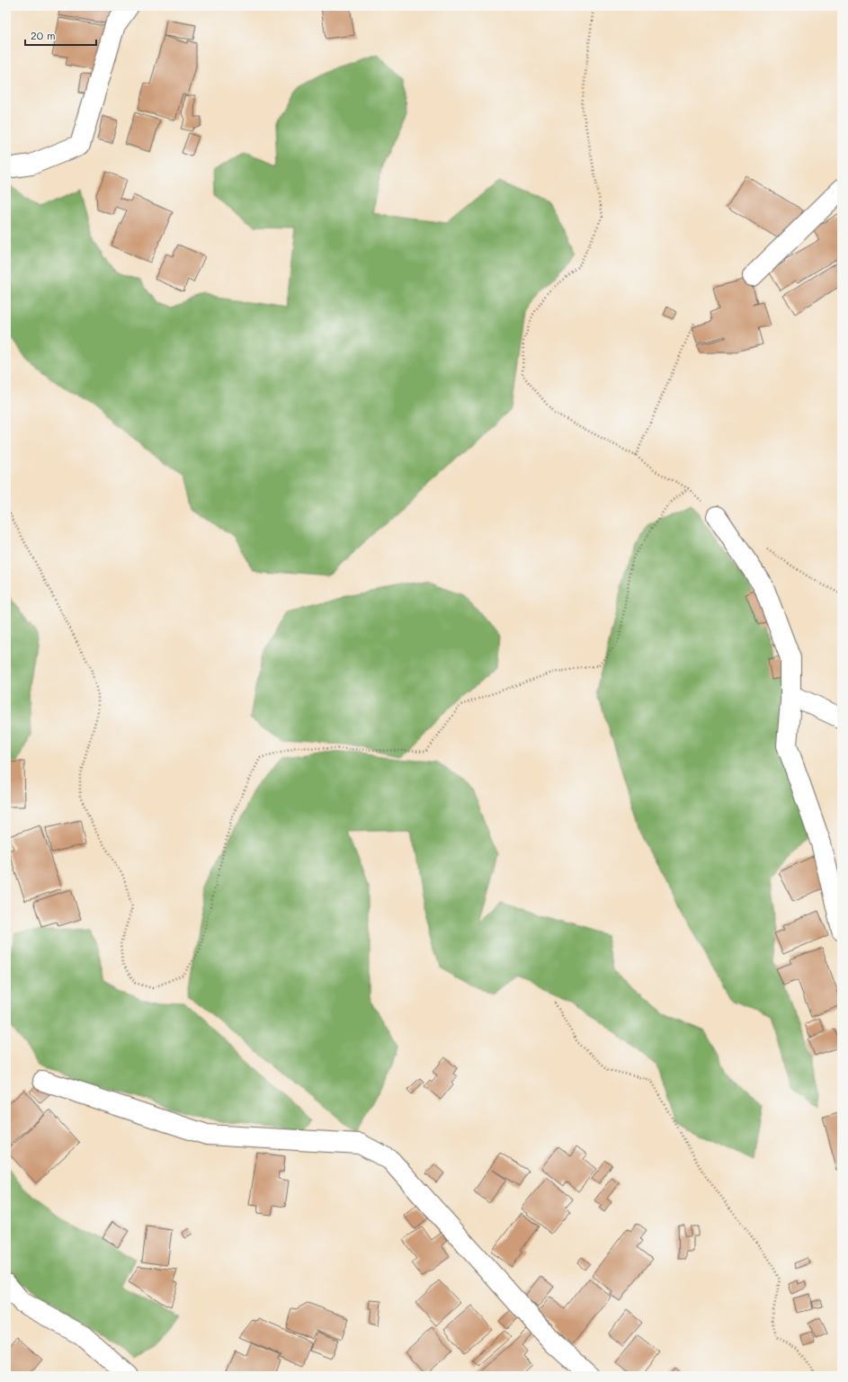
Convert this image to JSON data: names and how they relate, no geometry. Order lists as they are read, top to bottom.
{
  "scale_bar": "20 m"
}
